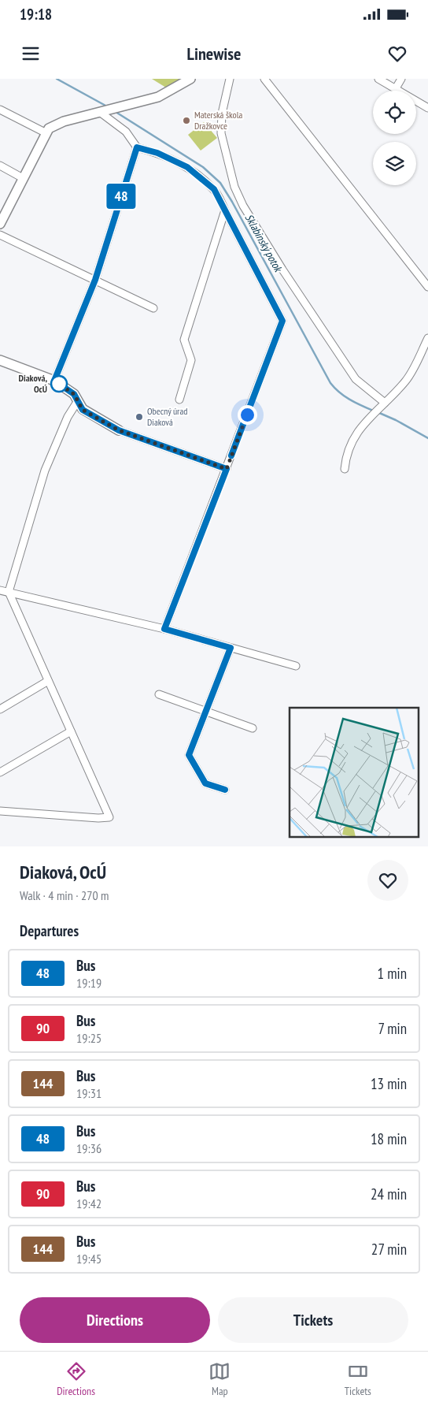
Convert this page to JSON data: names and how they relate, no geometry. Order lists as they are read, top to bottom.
{
  "water": ["Sklabinský potok"],
  "places": ["Materská škola Dražkovce", "Diaková, OcÚ", "Obecný úrad Diaková"],
  "lines": ["bus line 48"],
  "page": {
    "status": "19:18",
    "header": "Linewise",
    "on_map": "48",
    "heading": [
      ["Diaková, OcÚ", "Walk · 4 min · 270 m"],
      "Departures"
    ],
    "list": [
      {
        "mark": "48",
        "name": "Bus",
        "note": "19:19",
        "value": "1 min"
      },
      {
        "mark": "90",
        "name": "Bus",
        "note": "19:25",
        "value": "7 min"
      },
      {
        "mark": "144",
        "name": "Bus",
        "note": "19:31",
        "value": "13 min"
      },
      {
        "mark": "48",
        "name": "Bus",
        "note": "19:36",
        "value": "18 min"
      },
      {
        "mark": "90",
        "name": "Bus",
        "note": "19:42",
        "value": "24 min"
      },
      {
        "mark": "144",
        "name": "Bus",
        "note": "19:45",
        "value": "27 min"
      }
    ],
    "buttons": ["Directions", "Tickets"],
    "tabs": ["Directions", "Map", "Tickets"]
  }
}
